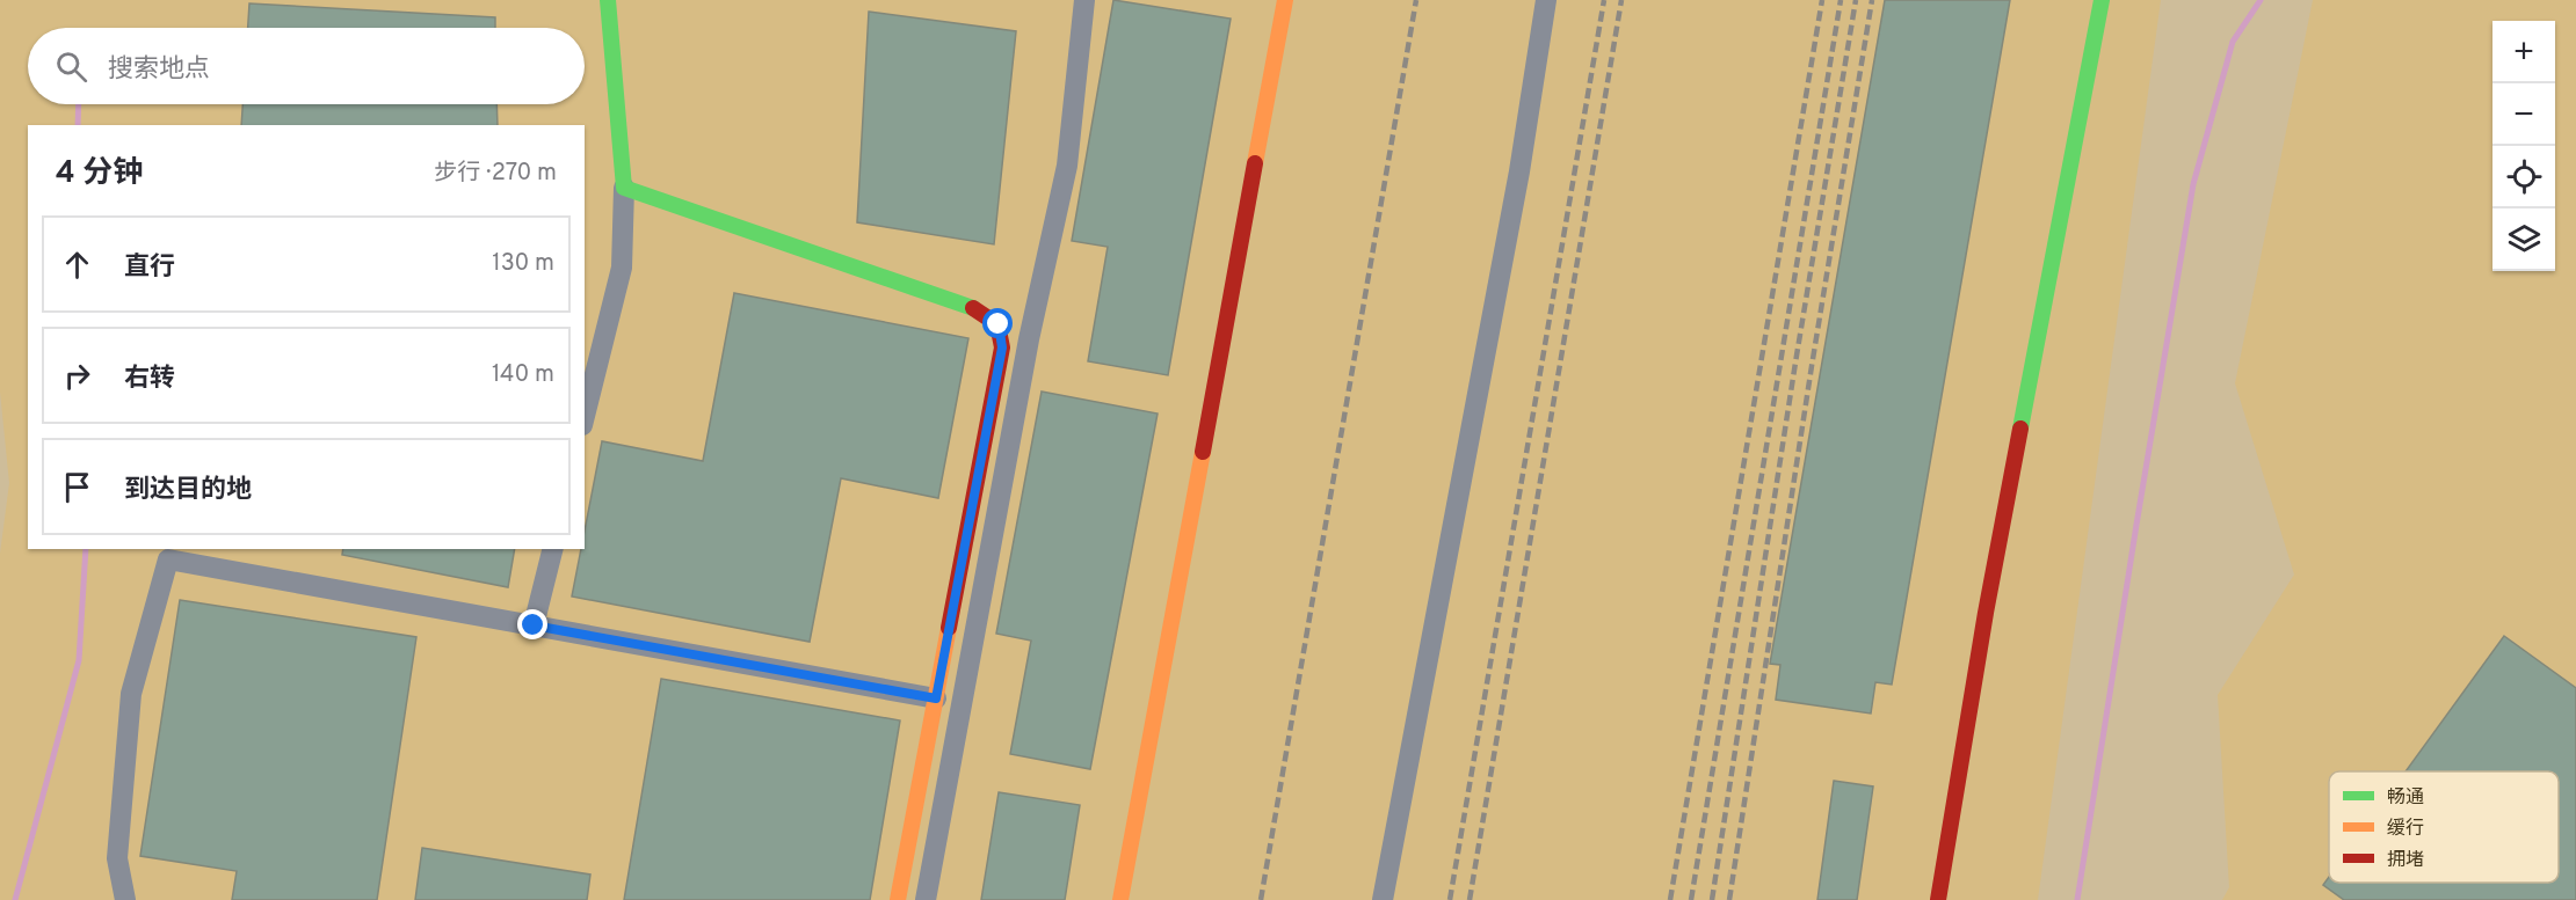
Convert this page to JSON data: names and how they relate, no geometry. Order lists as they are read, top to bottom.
{
  "legend": ["畅通", "缓行", "拥堵"],
  "page": {
    "map_buttons": ["+", "−"],
    "search": "搜索地点",
    "heading": ["4 分钟", "步行 · 270 m"],
    "list": [
      ["直行", "130 m"],
      ["右转", "140 m"],
      "到达目的地"
    ]
  }
}
